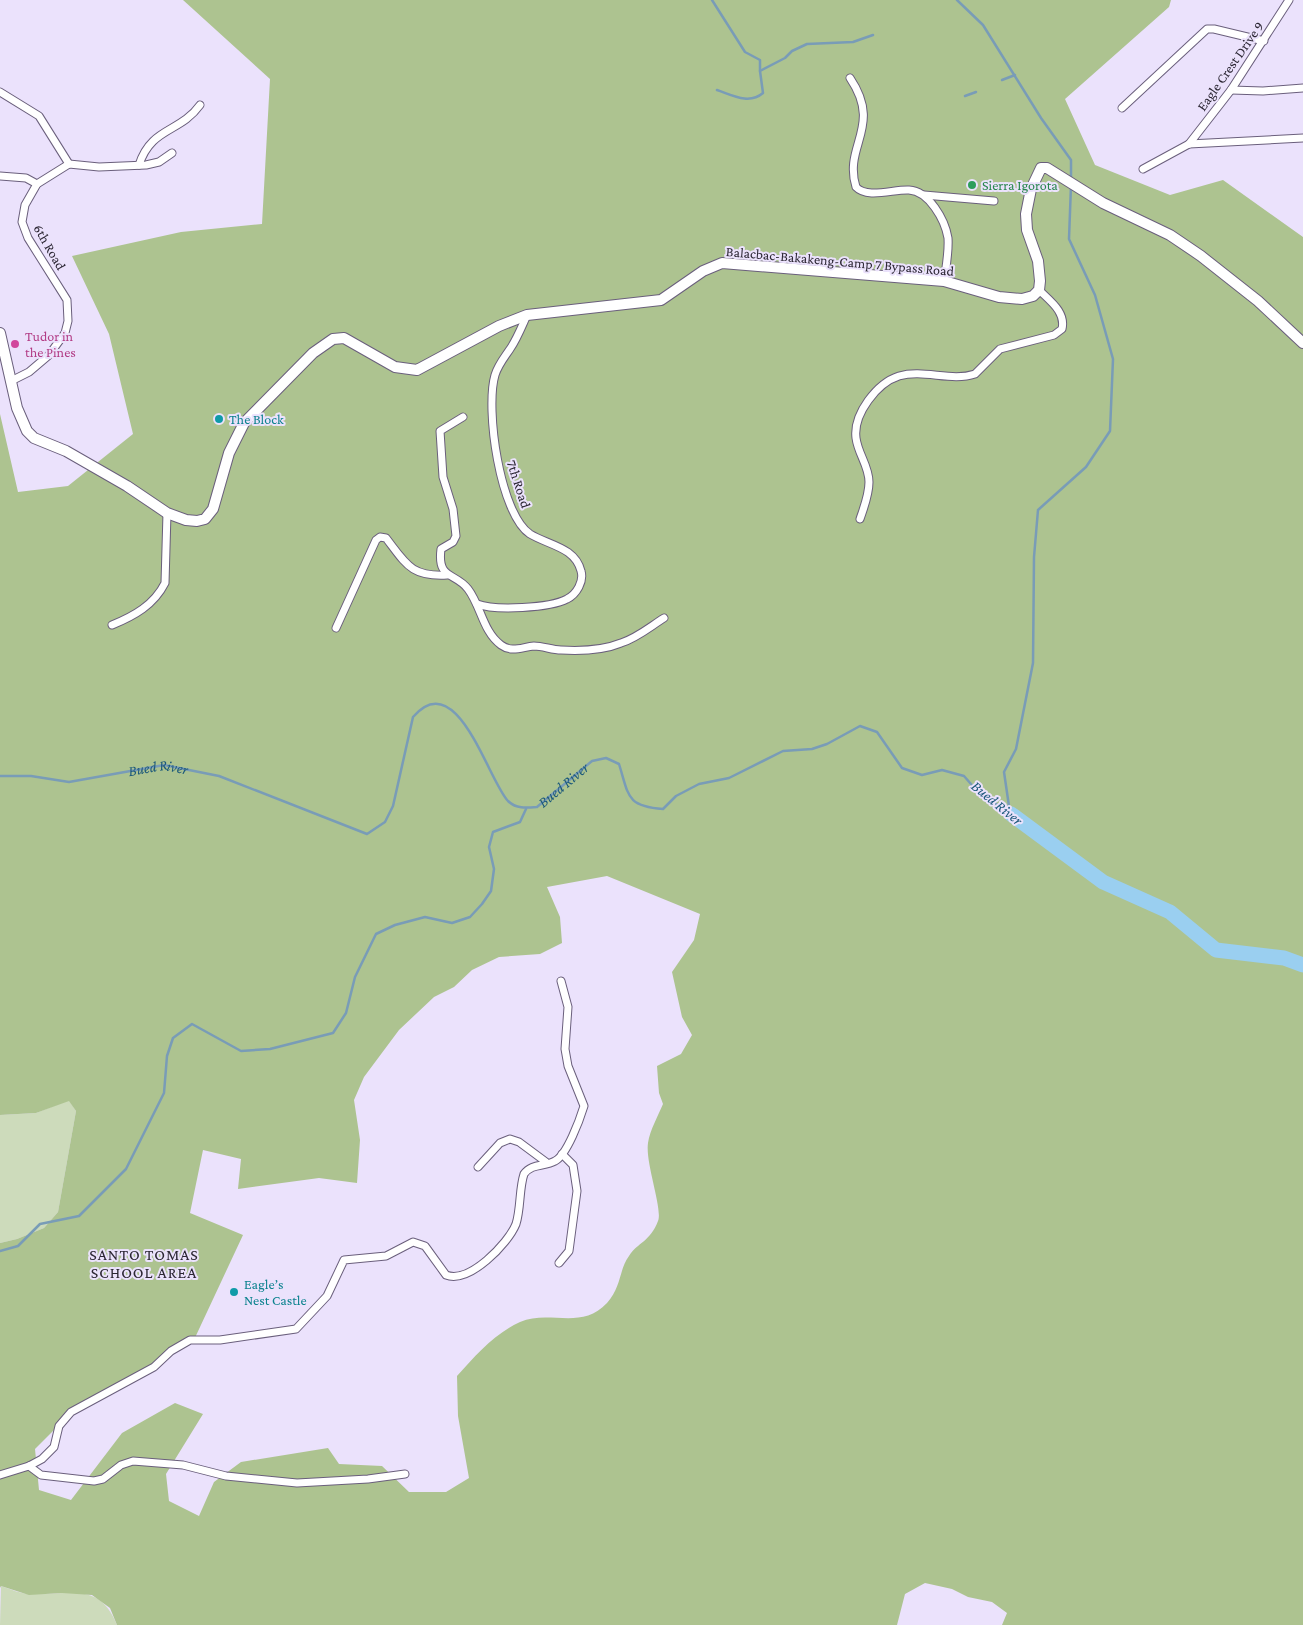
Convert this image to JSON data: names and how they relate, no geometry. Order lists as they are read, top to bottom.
{
  "streets": {
    "main road": ["Balacbac-Bakakeng-Camp 7 Bypass Road"],
    "street": ["Eagle Crest Drive 9", "6th Road", "7th Road"]
  },
  "crossings": [
    ["6th Road", "Balacbac-Bakakeng-Camp 7 Bypass Road"],
    ["Balacbac-Bakakeng-Camp 7 Bypass Road", "7th Road"]
  ],
  "districts": ["SANTO TOMAS SCHOOL AREA"],
  "water": ["Bued River"],
  "places": [
    "Sierra Igorota",
    "Tudor in the Pines",
    "The Block",
    "Eagle’s Nest Castle"
  ]
}
